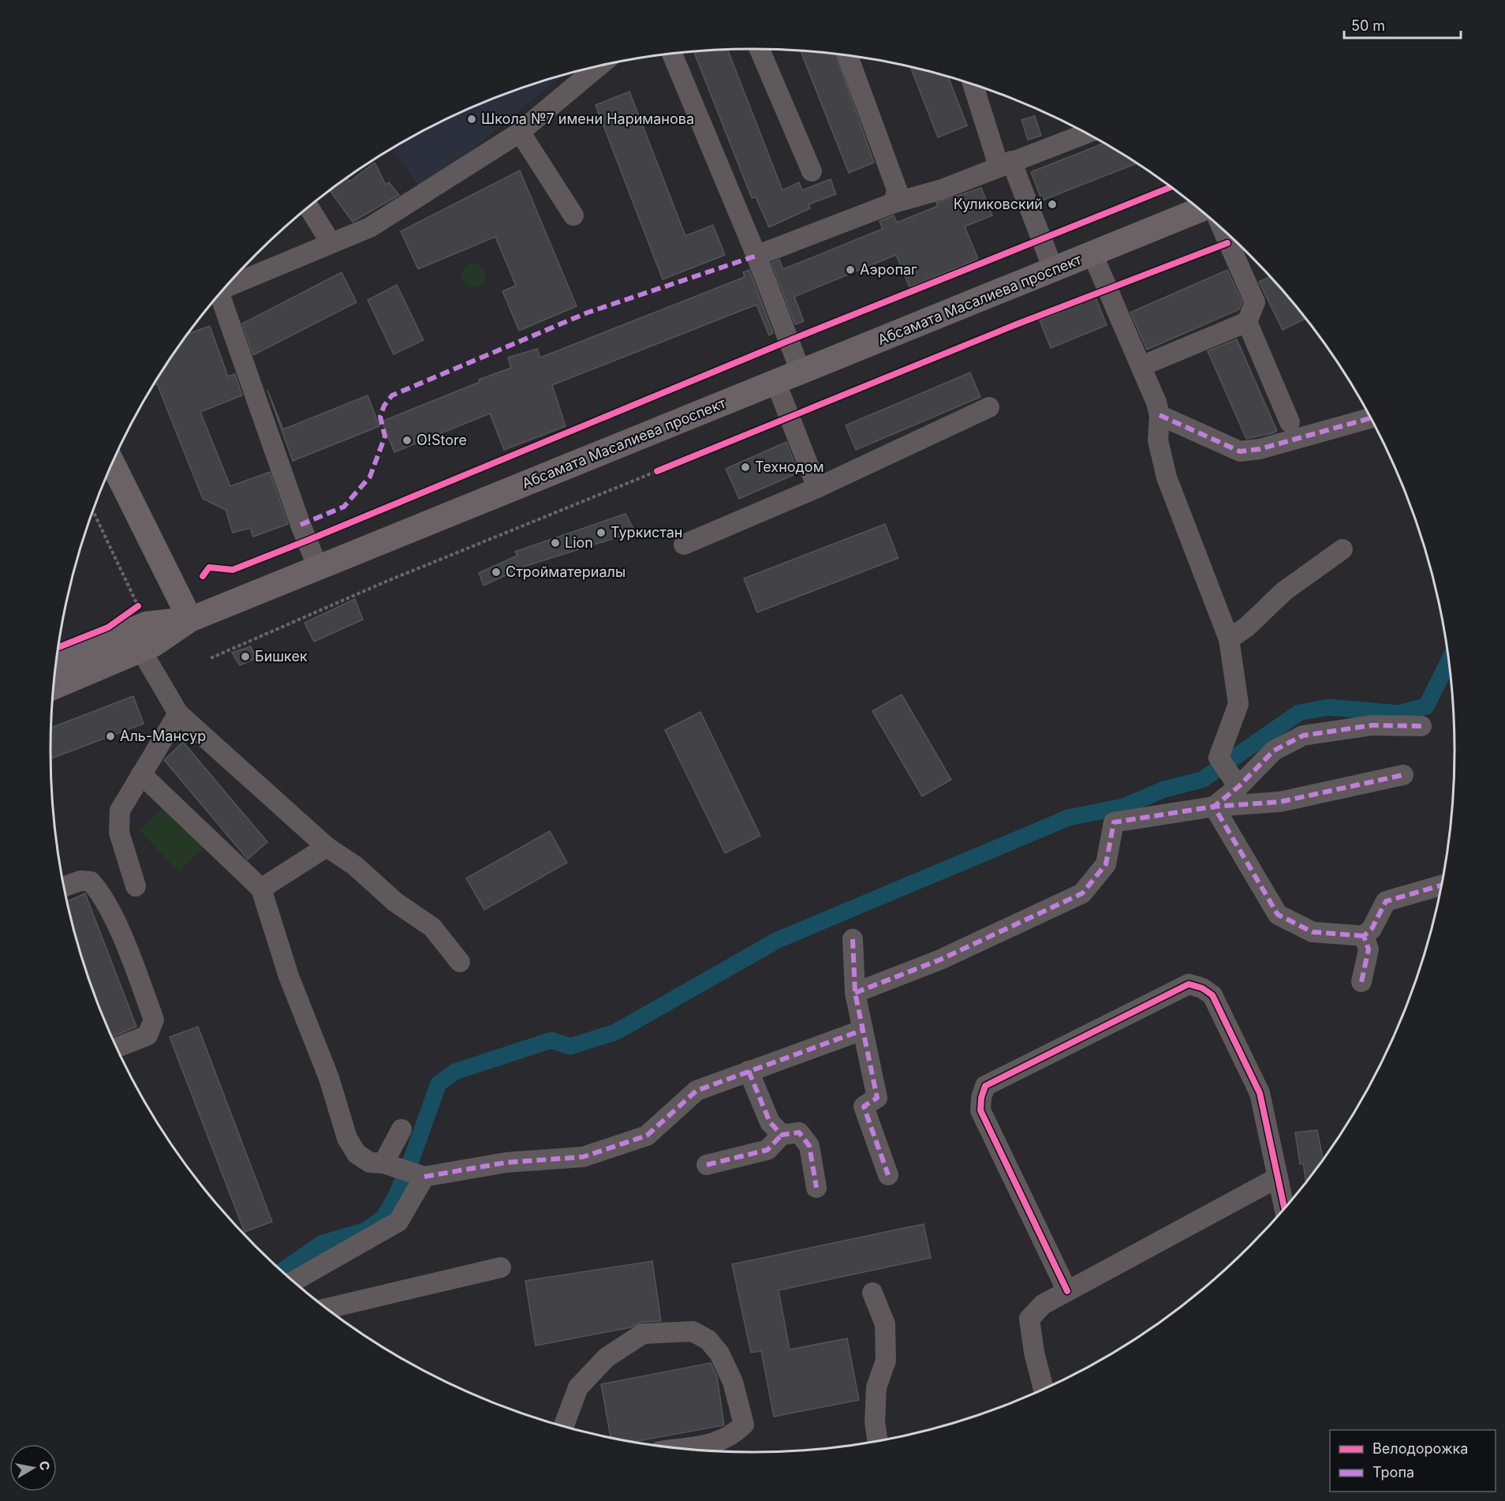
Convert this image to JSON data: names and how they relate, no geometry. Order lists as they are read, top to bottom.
{
  "streets": {
    "main road": ["Абсамата Масалиева проспект"]
  },
  "places": [
    "Школа №7 имени Нариманова",
    "Куликовский",
    "Аэропаг",
    "O!Store",
    "Технодом",
    "Туркистан",
    "Lion",
    "Стройматериалы",
    "Бишкек",
    "Аль-Мансур"
  ],
  "legend": ["Велодорожка", "Тропа"],
  "scale_bar": "50 m",
  "north": "right"
}
